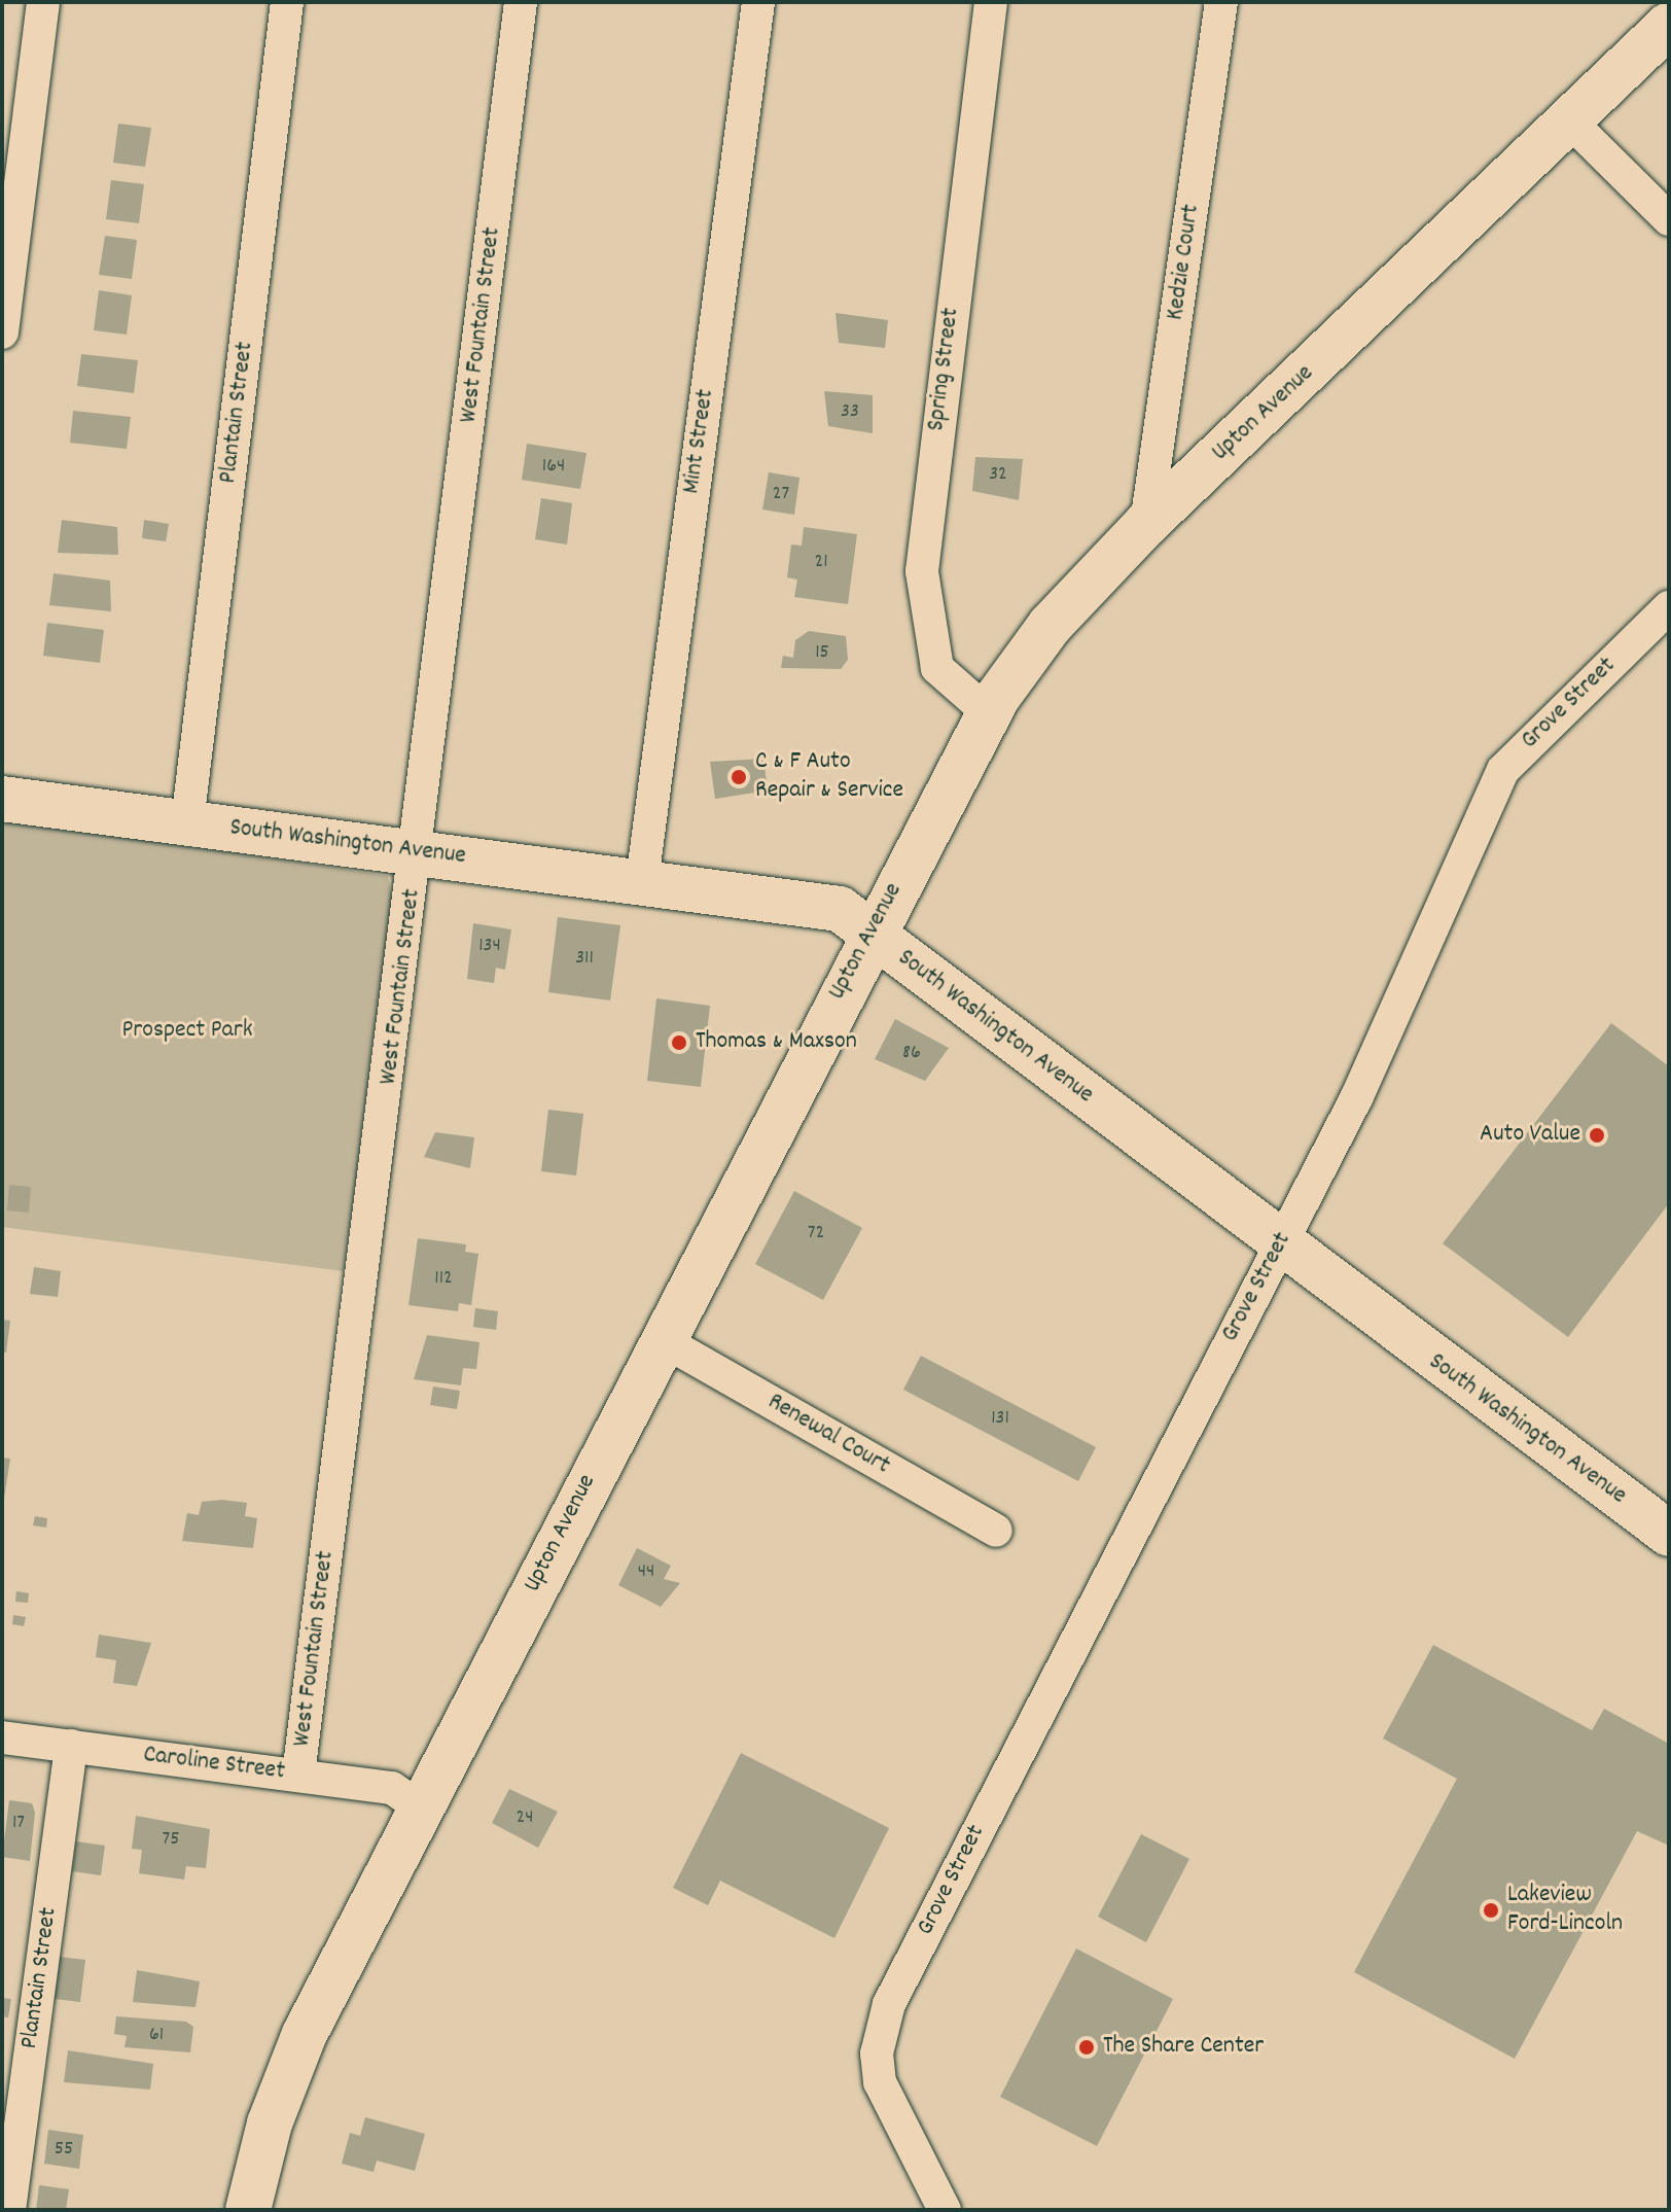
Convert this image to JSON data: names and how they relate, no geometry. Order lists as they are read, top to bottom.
{
  "streets": {
    "street": [
      "Kedzie Court",
      "West Fountain Street",
      "Spring Street",
      "Plantain Street",
      "Upton Avenue",
      "Mint Street",
      "Grove Street",
      "South Washington Avenue",
      "Renewal Court",
      "Caroline Street"
    ]
  },
  "crossings": [
    ["Kedzie Court", "Upton Avenue"],
    ["West Fountain Street", "South Washington Avenue"],
    ["West Fountain Street", "Caroline Street"],
    ["Spring Street", "Upton Avenue"],
    ["Plantain Street", "South Washington Avenue"],
    ["Plantain Street", "Caroline Street"],
    ["Upton Avenue", "South Washington Avenue"],
    ["Upton Avenue", "Renewal Court"],
    ["Upton Avenue", "Caroline Street"],
    ["Mint Street", "South Washington Avenue"],
    ["Grove Street", "South Washington Avenue"]
  ],
  "parks": ["Prospect Park"],
  "places": [
    "C & F Auto Repair & Service",
    "Thomas & Maxson",
    "Auto Value",
    "Lakeview Ford-Lincoln",
    "The Share Center"
  ],
  "house_numbers": [
    "33",
    "164",
    "32",
    "27",
    "21",
    "15",
    "134",
    "311",
    "86",
    "72",
    "112",
    "131",
    "44",
    "24",
    "17",
    "75",
    "61",
    "55"
  ]
}
